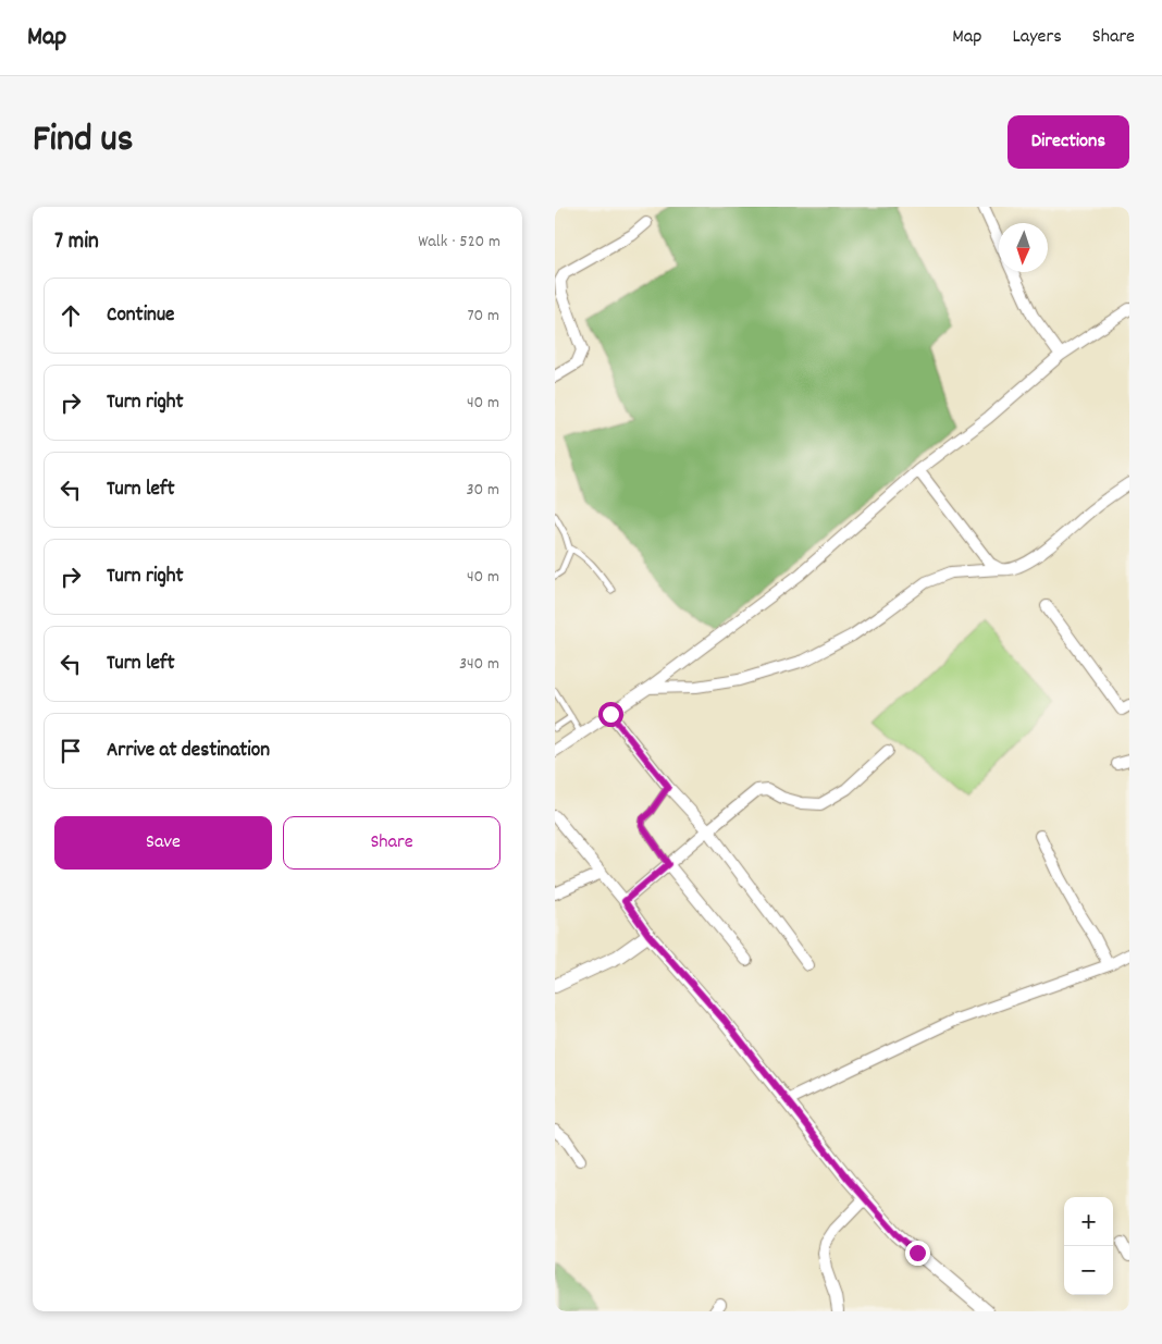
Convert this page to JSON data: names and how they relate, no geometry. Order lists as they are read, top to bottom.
{
  "north": "bottom",
  "page": {
    "header": "Map",
    "nav": ["Map", "Layers", "Share"],
    "title": "Find us",
    "buttons": [
      "Directions",
      ["Save", "Share"]
    ],
    "heading": ["7 min", "Walk · 520 m"],
    "list": [
      ["Continue", "70 m"],
      ["Turn right", "40 m"],
      ["Turn left", "30 m"],
      ["Turn right", "40 m"],
      ["Turn left", "340 m"],
      "Arrive at destination"
    ],
    "map_buttons": ["+", "−"]
  }
}
